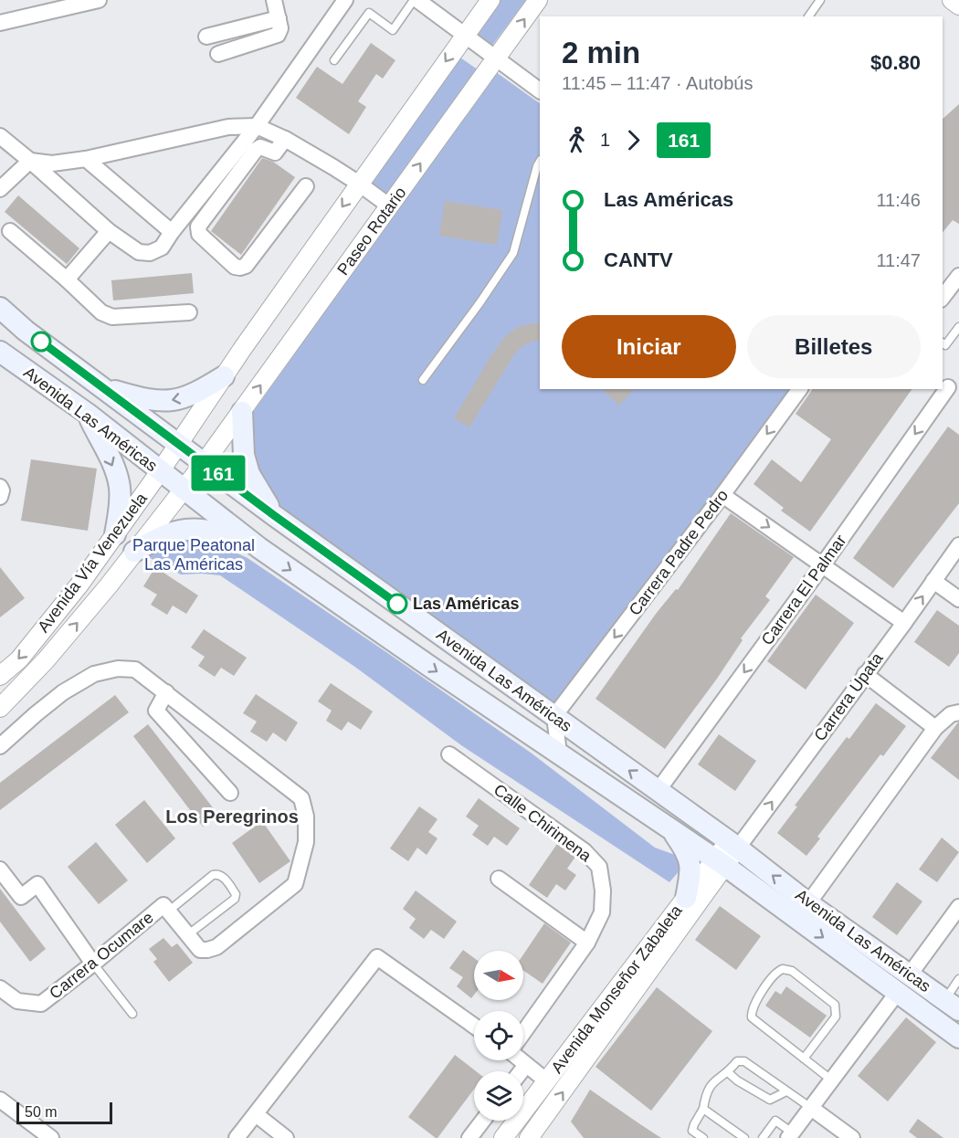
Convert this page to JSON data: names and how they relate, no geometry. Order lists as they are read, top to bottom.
{
  "streets": {
    "main road": ["Avenida Las Américas"],
    "street": [
      "Paseo Rotario",
      "Carrera Padre Pedro",
      "Avenida Vía Venezuela",
      "Carrera El Palmar",
      "Carrera Upata",
      "Calle Chirimena",
      "Carrera Ocumare",
      "Avenida Monseñor Zabaleta"
    ]
  },
  "crossings": [
    ["Paseo Rotario", "Avenida Las Américas"],
    ["Paseo Rotario", "Avenida Vía Venezuela"],
    ["Avenida Las Américas", "Carrera Padre Pedro"],
    ["Avenida Las Américas", "Avenida Vía Venezuela"],
    ["Avenida Las Américas", "Carrera El Palmar"],
    ["Avenida Las Américas", "Carrera Upata"],
    ["Avenida Las Américas", "Avenida Monseñor Zabaleta"],
    ["Carrera Upata", "Avenida Monseñor Zabaleta"]
  ],
  "one_way": ["Carrera Padre Pedro", "Carrera El Palmar"],
  "districts": ["Los Peregrinos"],
  "parks": ["Parque Peatonal Las Américas"],
  "places": ["Las Américas"],
  "lines": ["bus line 161"],
  "scale_bar": "50 m",
  "north": "right",
  "page": {
    "on_map": "161",
    "heading": ["2 min", "11:45 – 11:47 · Autobús", "$0.80"],
    "legs": ["1", "161"],
    "list": [
      {
        "name": "Las Américas",
        "value": "11:46"
      },
      {
        "name": "CANTV",
        "value": "11:47"
      }
    ],
    "buttons": ["Iniciar", "Billetes"],
    "scale": "50 m"
  }
}
